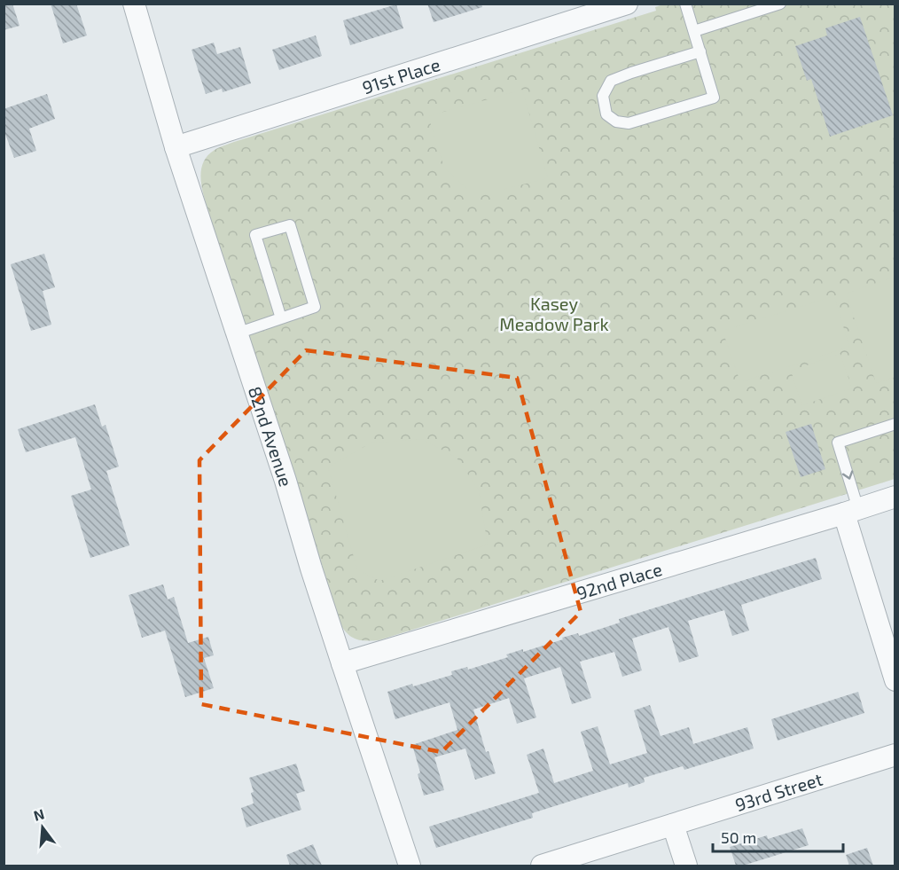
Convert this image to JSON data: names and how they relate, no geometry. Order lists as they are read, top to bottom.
{
  "streets": {
    "street": [
      "91st Place",
      "82nd Avenue",
      "92nd Place",
      "93rd Street"
    ]
  },
  "crossings": [
    ["91st Place", "82nd Avenue"],
    ["82nd Avenue", "92nd Place"]
  ],
  "parks": ["Kasey Meadow Park"],
  "scale_bar": "50 m",
  "north": "top"
}
